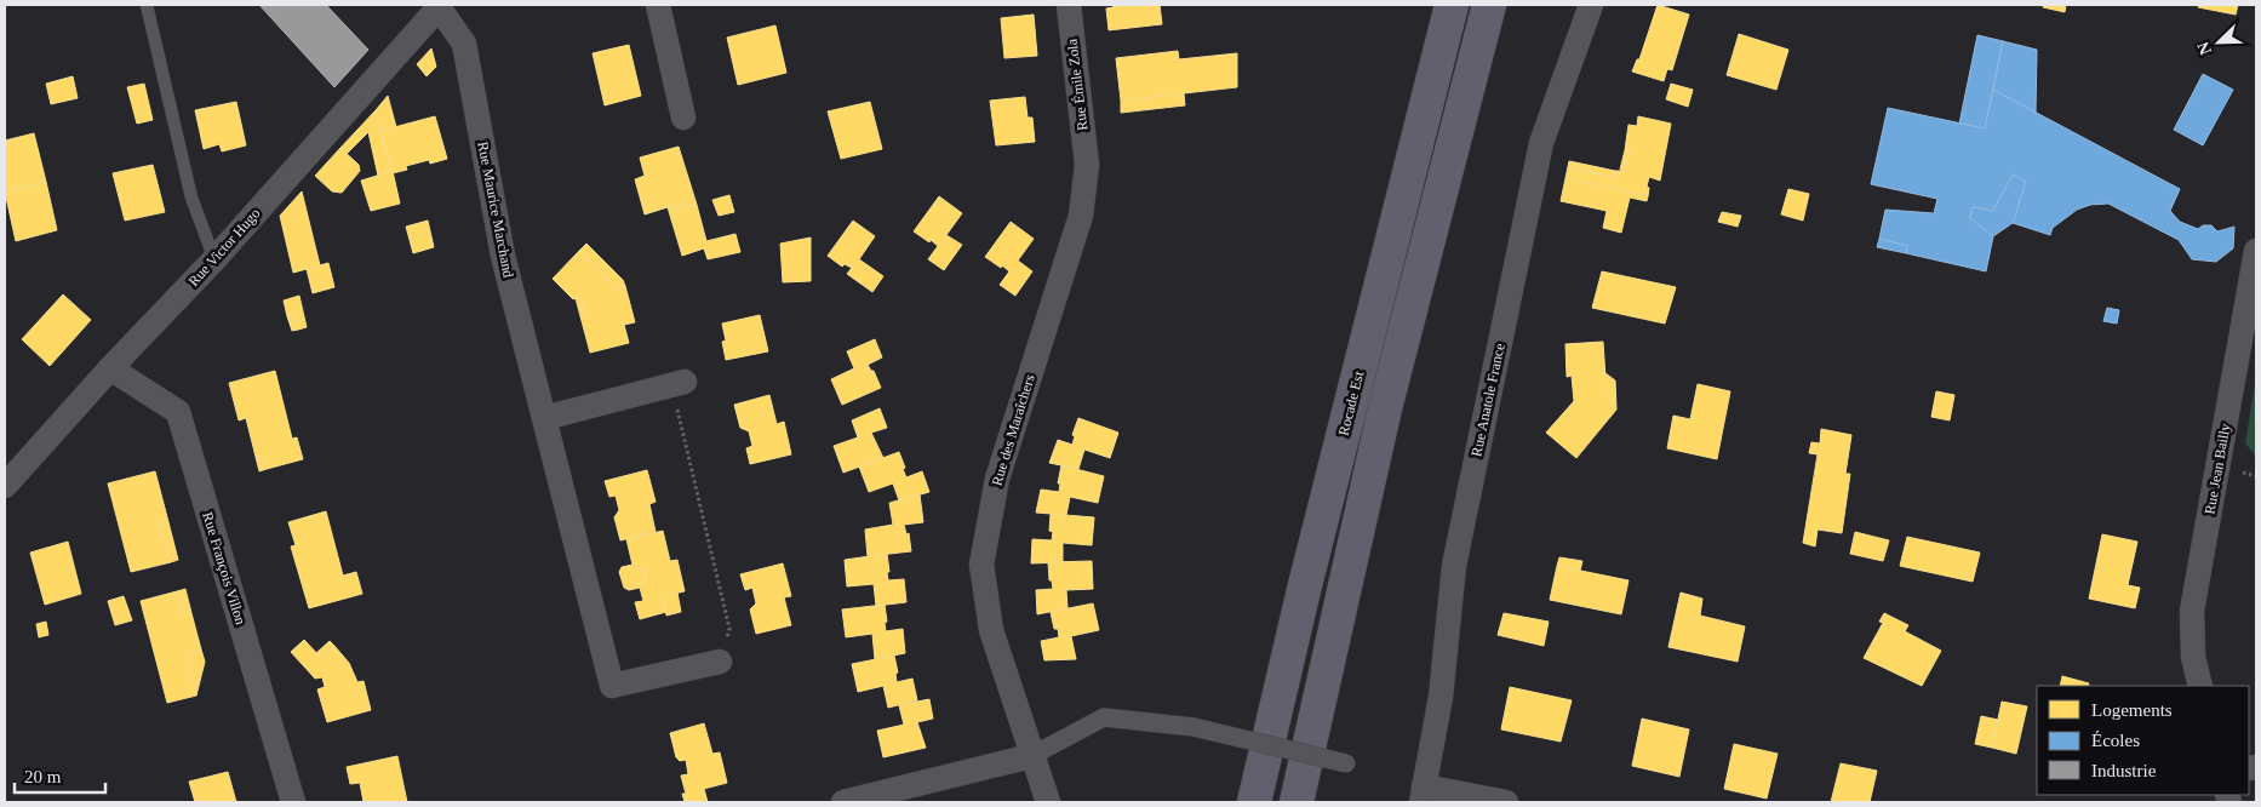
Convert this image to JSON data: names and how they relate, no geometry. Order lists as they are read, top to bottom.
{
  "streets": {
    "highway": ["Rocade Est"],
    "street": [
      "Rue Émile Zola",
      "Rue Maurice Marchand",
      "Rue Victor Hugo",
      "Rue Anatole France",
      "Rue des Maraîchers",
      "Rue Jean Bailly",
      "Rue François Villon"
    ]
  },
  "crossings": [
    ["Rue Émile Zola", "Rue des Maraîchers"],
    ["Rue Maurice Marchand", "Rue Victor Hugo"],
    ["Rue Victor Hugo", "Rue François Villon"]
  ],
  "legend": ["Logements", "Écoles", "Industrie"],
  "scale_bar": "20 m",
  "north": "bottom left"
}
